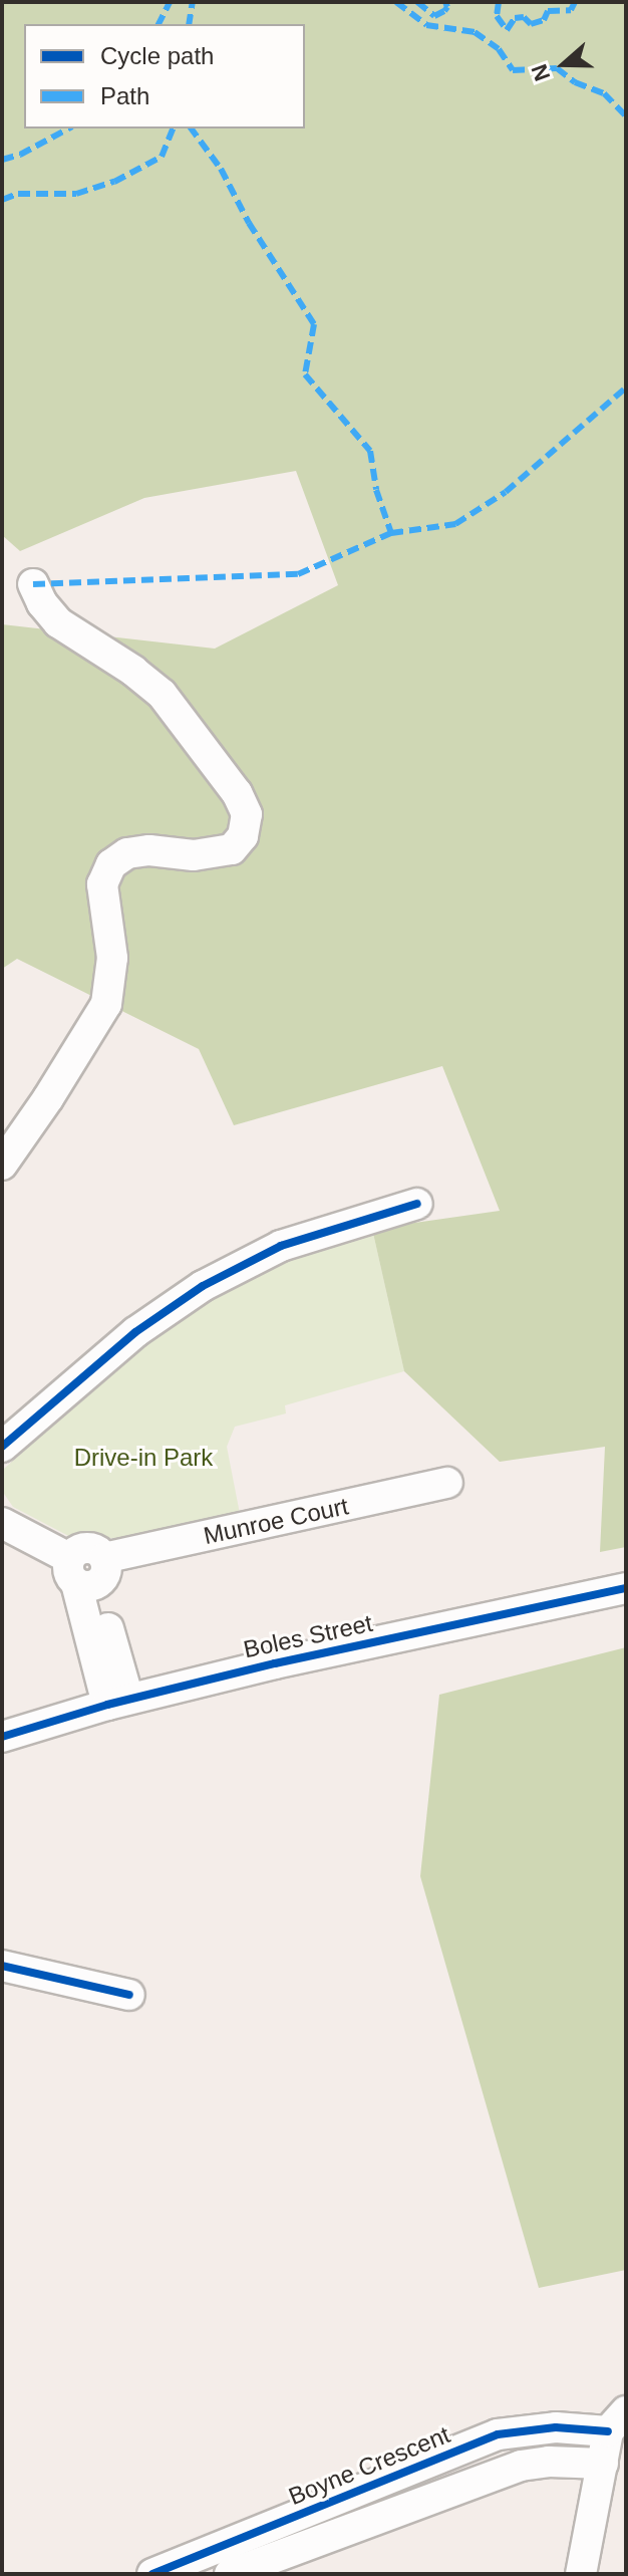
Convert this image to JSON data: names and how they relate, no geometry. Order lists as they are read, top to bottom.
{
  "streets": {
    "street": ["Munroe Court", "Boles Street", "Boyne Crescent"]
  },
  "parks": ["Drive-in Park"],
  "legend": ["Cycle path", "Path"],
  "north": "left"
}
